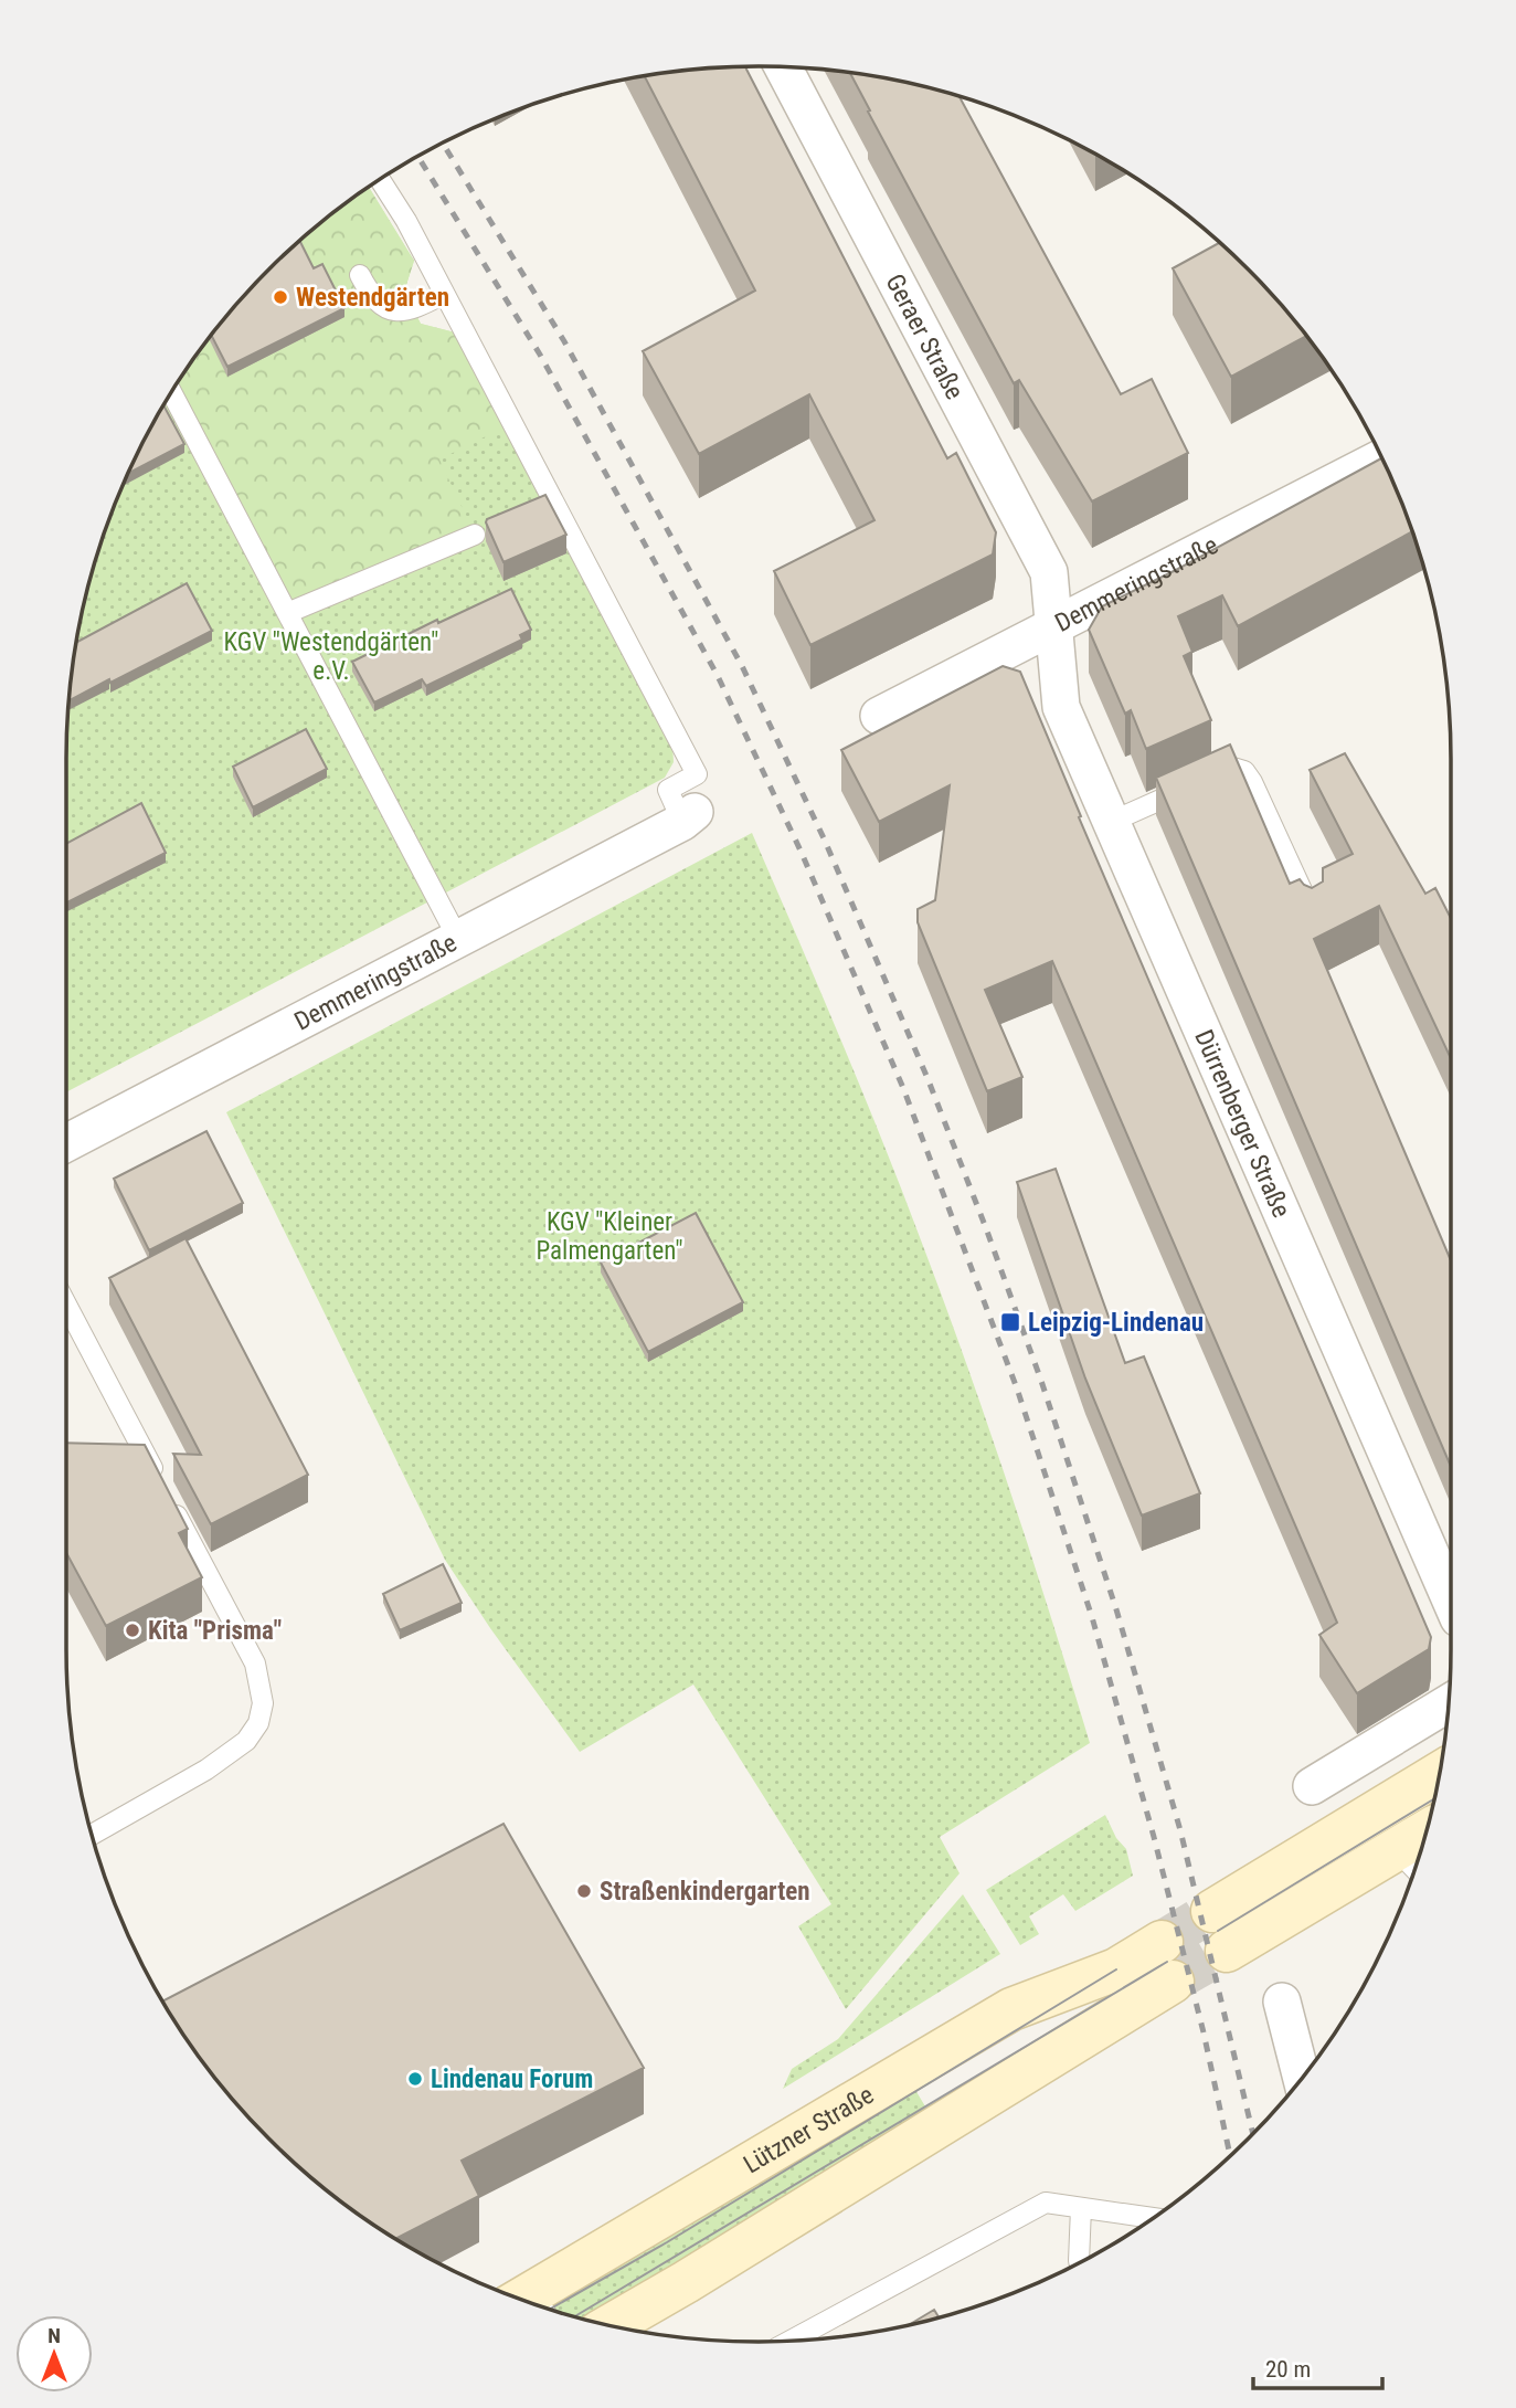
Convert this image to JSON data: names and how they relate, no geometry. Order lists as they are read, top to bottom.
{
  "streets": {
    "main road": ["Lützner Straße"],
    "street": ["Geraer Straße", "Demmeringstraße", "Dürrenberger Straße"]
  },
  "crossings": [
    ["Geraer Straße", "Demmeringstraße"],
    ["Geraer Straße", "Dürrenberger Straße"],
    ["Demmeringstraße", "Dürrenberger Straße"]
  ],
  "parks": ["KGV \"Westendgärten\" e.V.", "KGV \"Kleiner Palmengarten\""],
  "places": {
    "other": [
      "Westendgärten",
      "Kita \"Prisma\"",
      "Straßenkindergarten",
      "Lindenau Forum"
    ],
    "transit": ["Leipzig-Lindenau"]
  },
  "scale_bar": "20 m",
  "north": "top"
}
